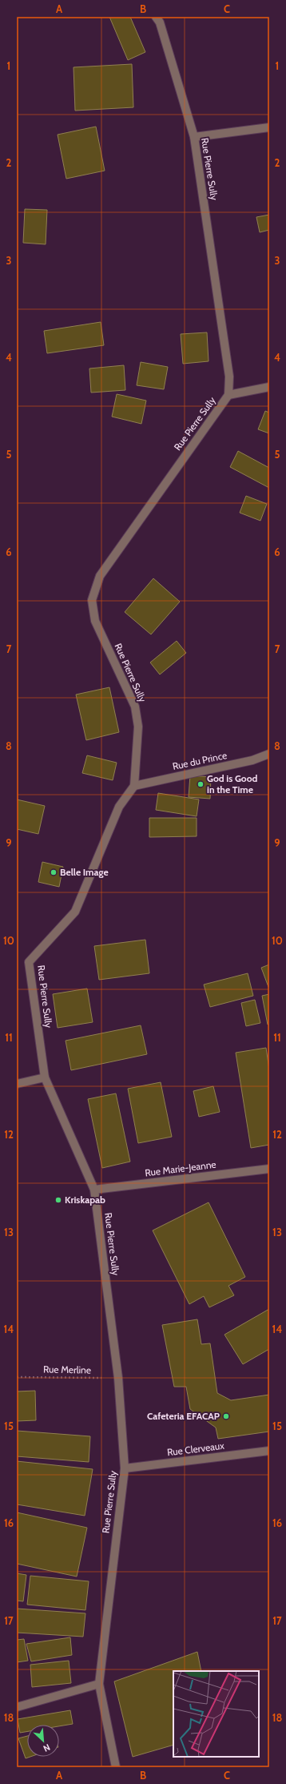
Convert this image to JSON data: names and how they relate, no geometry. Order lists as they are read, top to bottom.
{
  "streets": {
    "street": [
      "Rue Pierre Sully",
      "Rue du Prince",
      "Rue Marie-Jeanne",
      "Rue Clerveaux"
    ],
    "path": ["Rue Merline"]
  },
  "crossings": [
    ["Rue Pierre Sully", "Rue du Prince"],
    ["Rue Pierre Sully", "Rue Marie-Jeanne"],
    ["Rue Pierre Sully", "Rue Merline"],
    ["Rue Pierre Sully", "Rue Clerveaux"]
  ],
  "places": [
    "God is Good in the Time",
    "Belle Image",
    "Kriskapab",
    "Cafeteria EFACAP"
  ],
  "north": "bottom right",
  "grid": {
    "columns": ["A", "B", "C"],
    "rows": [
      "1",
      "2",
      "3",
      "4",
      "5",
      "6",
      "7",
      "8",
      "9",
      "10",
      "11",
      "12",
      "13",
      "14",
      "15",
      "16",
      "17",
      "18"
    ]
  }
}
